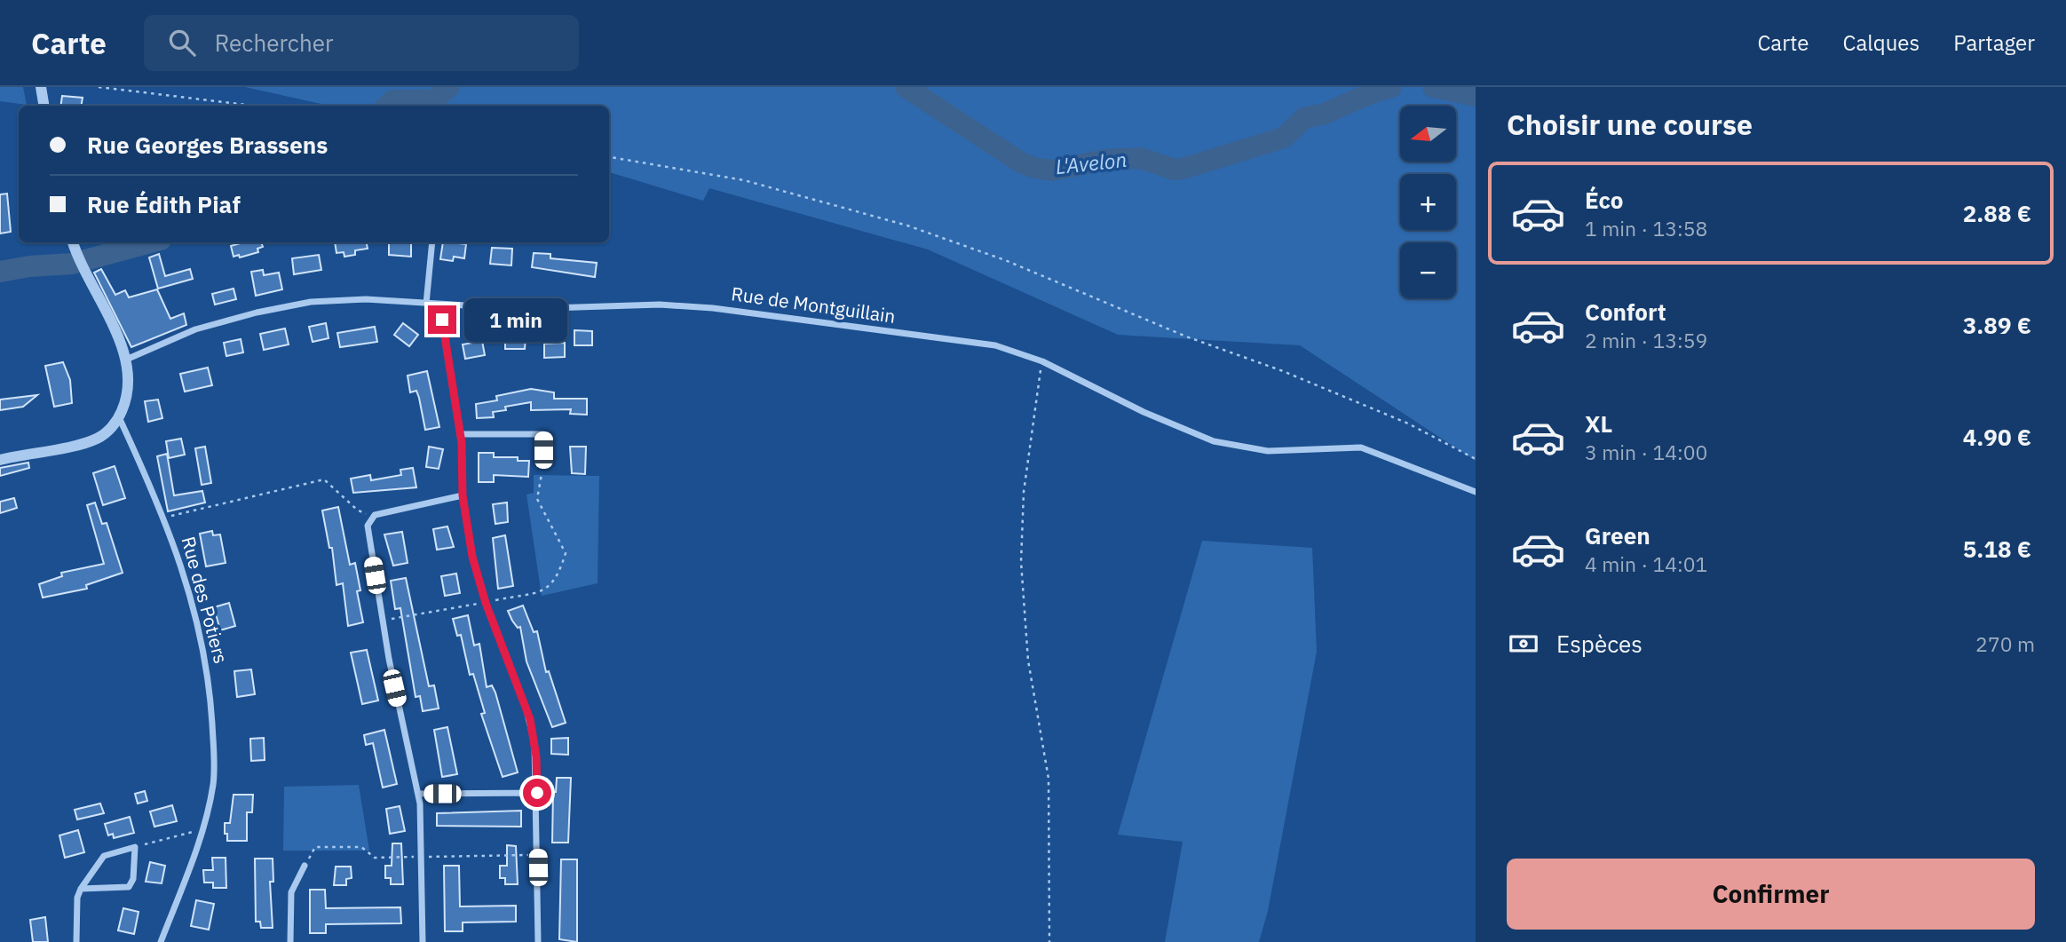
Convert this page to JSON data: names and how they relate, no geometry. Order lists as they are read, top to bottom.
{
  "streets": {
    "street": ["Rue de Montguillain", "Rue des Potiers"]
  },
  "water": ["L'Avelon"],
  "north": "left",
  "page": {
    "header": "Carte",
    "search": "Rechercher",
    "nav": ["Carte", "Calques", "Partager"],
    "heading": "Choisir une course",
    "map_buttons": ["+", "−"],
    "banner": ["Rue Georges Brassens", "Rue Édith Piaf"],
    "list": [
      {
        "name": "Éco",
        "note": "1 min · 13:58",
        "value": "2.88 €"
      },
      {
        "name": "Confort",
        "note": "2 min · 13:59",
        "value": "3.89 €"
      },
      {
        "name": "XL",
        "note": "3 min · 14:00",
        "value": "4.90 €"
      },
      {
        "name": "Green",
        "note": "4 min · 14:01",
        "value": "5.18 €"
      }
    ],
    "bubble": "1 min",
    "pay": ["Espèces", "270 m"],
    "buttons": "Confirmer"
  }
}
